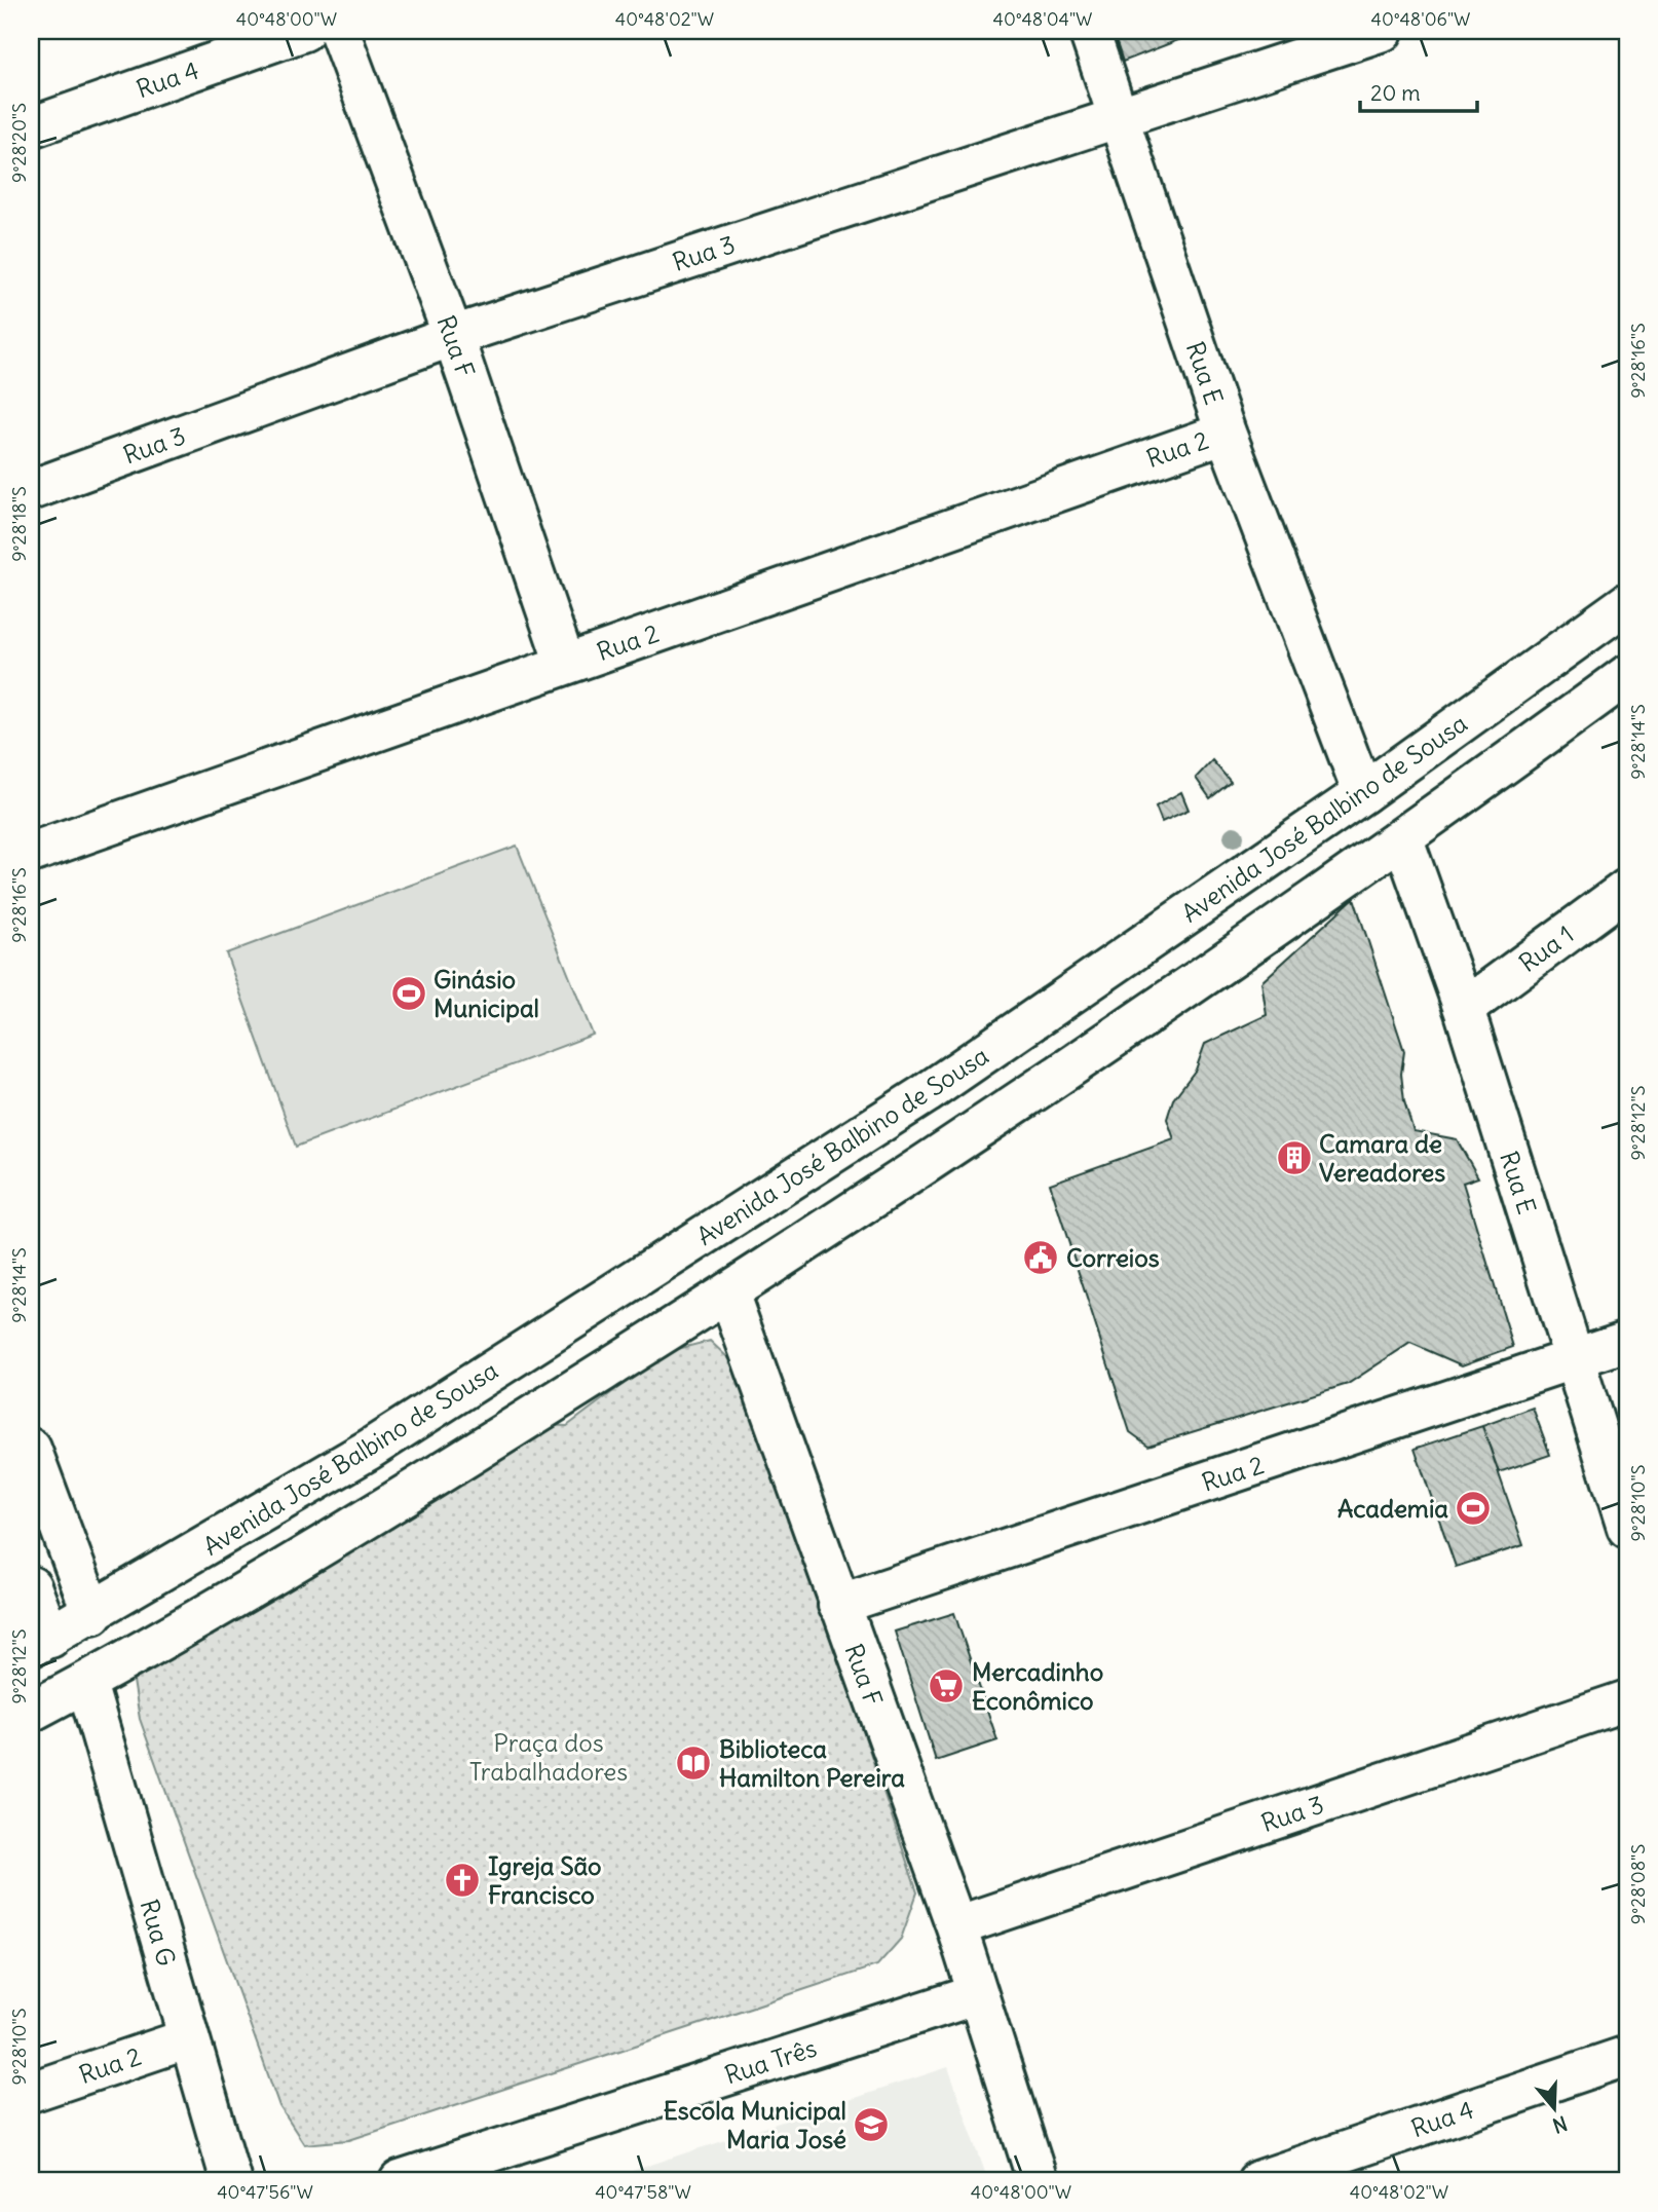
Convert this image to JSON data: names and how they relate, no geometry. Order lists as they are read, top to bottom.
{
  "streets": {
    "street": [
      "Rua 4",
      "Rua 3",
      "Rua F",
      "Rua E",
      "Rua 2",
      "Avenida José Balbino de Sousa",
      "Rua 1",
      "Rua G",
      "Rua Três"
    ]
  },
  "crossings": [
    ["Rua 3", "Rua F"],
    ["Rua 3", "Rua E"],
    ["Rua F", "Rua 2"],
    ["Rua F", "Rua Três"],
    ["Rua E", "Rua 2"],
    ["Rua E", "Avenida José Balbino de Sousa"],
    ["Rua E", "Rua 1"],
    ["Rua 2", "Rua G"]
  ],
  "parks": ["Praça dos Trabalhadores"],
  "places": {
    "sports": ["Ginásio Municipal", "Academia"],
    "building": ["Camara de Vereadores"],
    "public building": ["Correios"],
    "supermarket": ["Mercadinho Econômico"],
    "library": ["Biblioteca Hamilton Pereira"],
    "church": ["Igreja São Francisco"],
    "school or university": ["Escola Municipal Maria José"]
  },
  "scale_bar": "20 m",
  "north": "bottom",
  "coordinates": [
    "40°48'00\"W",
    "40°48'02\"W",
    "40°48'04\"W",
    "40°48'06\"W",
    "9°28'20\"S",
    "9°28'16\"S",
    "9°28'18\"S",
    "9°28'14\"S",
    "9°28'12\"S",
    "9°28'10\"S",
    "9°28'08\"S",
    "40°47'56\"W",
    "40°47'58\"W"
  ]
}
